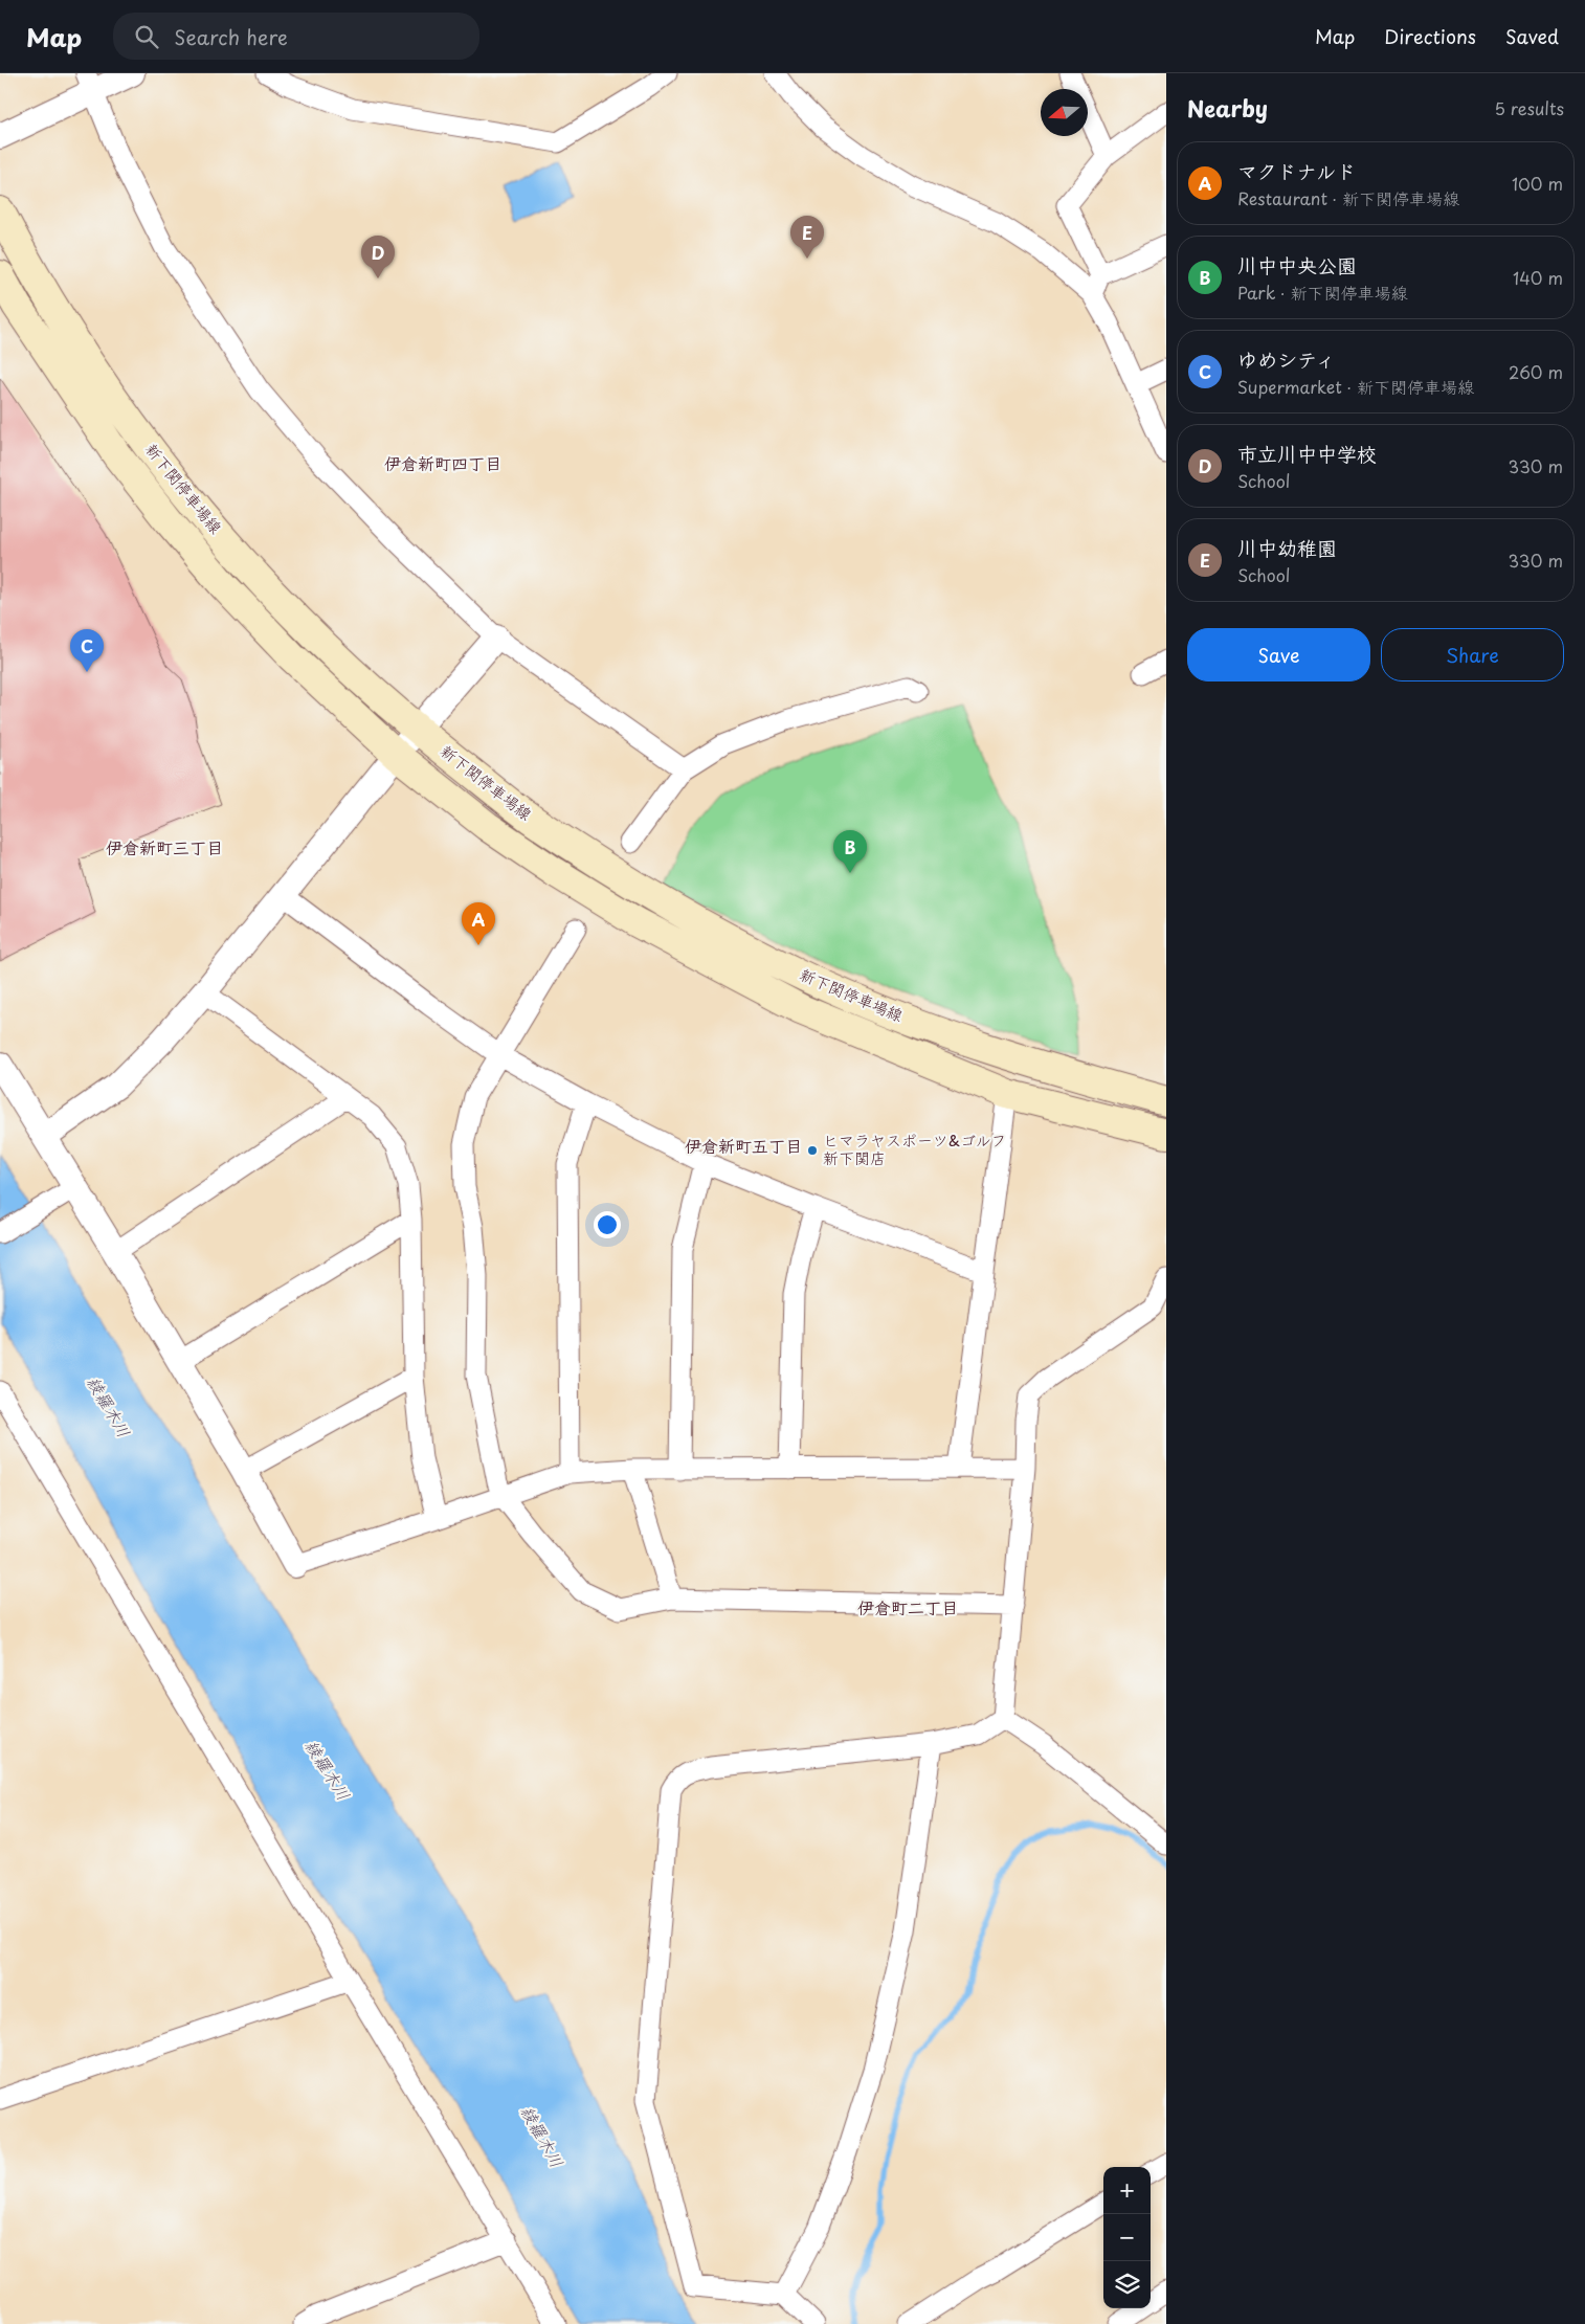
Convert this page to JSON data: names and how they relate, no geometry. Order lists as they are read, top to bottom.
{
  "streets": {
    "main road": ["新下関停車場線"]
  },
  "districts": [
    "伊倉新町四丁目",
    "伊倉新町三丁目",
    "伊倉新町五丁目",
    "伊倉町二丁目"
  ],
  "water": ["綾羅木川"],
  "places": ["ヒマラヤスポーツ&ゴルフ 新下関店"],
  "north": "left",
  "page": {
    "header": "Map",
    "search": "Search here",
    "nav": ["Map", "Directions", "Saved"],
    "heading": ["Nearby", "5 results"],
    "list": [
      {
        "mark": "A",
        "name": "マクドナルド",
        "note": "Restaurant · 新下関停車場線",
        "value": "100 m"
      },
      {
        "mark": "B",
        "name": "川中中央公園",
        "note": "Park · 新下関停車場線",
        "value": "140 m"
      },
      {
        "mark": "C",
        "name": "ゆめシティ",
        "note": "Supermarket · 新下関停車場線",
        "value": "260 m"
      },
      {
        "mark": "D",
        "name": "市立川中中学校",
        "note": "School",
        "value": "330 m"
      },
      {
        "mark": "E",
        "name": "川中幼稚園",
        "note": "School",
        "value": "330 m"
      }
    ],
    "pins": [
      "E",
      "D",
      "C",
      "B",
      "A"
    ],
    "buttons": ["Save", "Share"],
    "map_buttons": ["+", "−"]
  }
}
